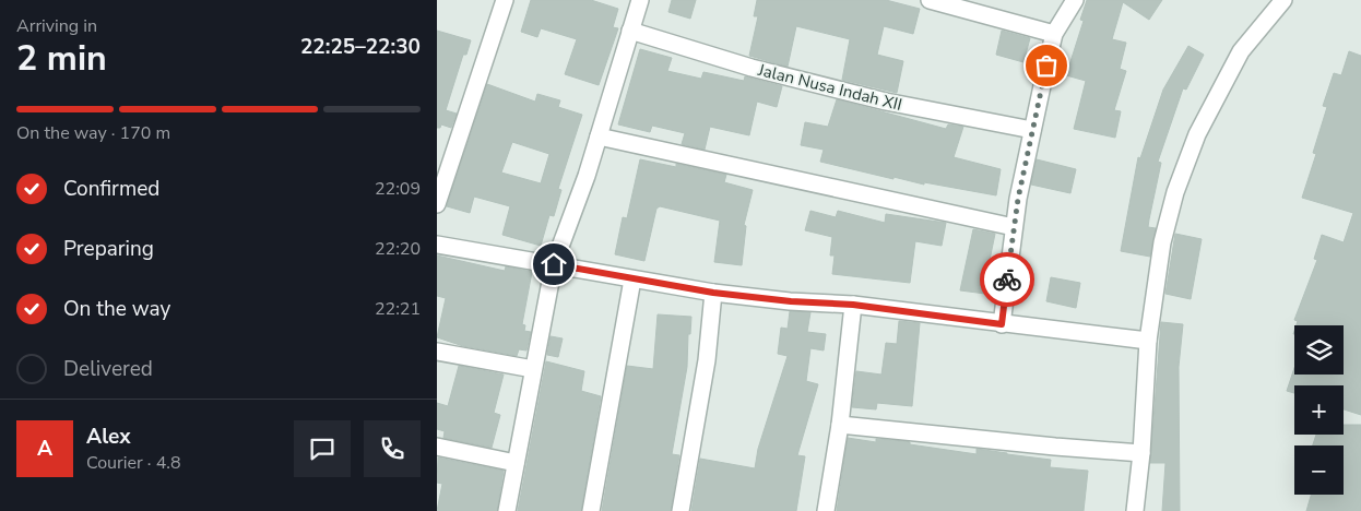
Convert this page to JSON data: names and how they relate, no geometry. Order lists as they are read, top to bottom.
{
  "streets": {
    "street": ["Jalan Nusa Indah XII"]
  },
  "page": {
    "heading": ["2 min", "Arriving in", "22:25–22:30"],
    "panel": ["Alex", "Courier · 4.8"],
    "bar": "On the way · 170 m",
    "list": [
      ["Confirmed", "22:09"],
      ["Preparing", "22:20"],
      ["On the way", "22:21"],
      "Delivered"
    ],
    "map_buttons": ["+", "−"],
    "round": "A"
  }
}
